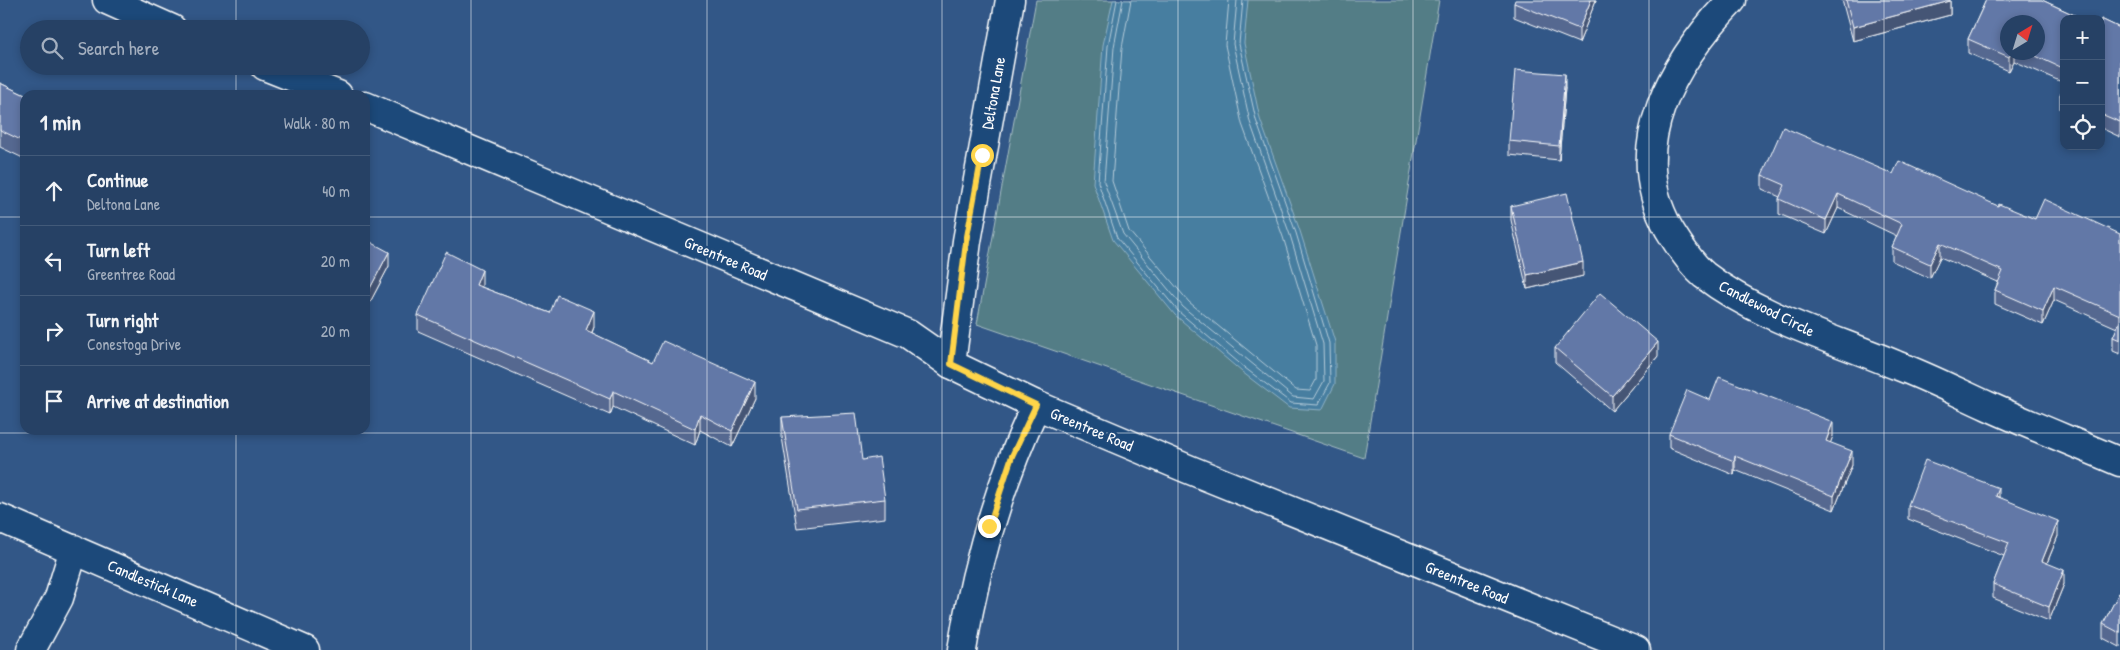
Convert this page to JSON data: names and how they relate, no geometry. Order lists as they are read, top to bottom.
{
  "streets": {
    "street": [
      "Deltona Lane",
      "Greentree Road",
      "Candlewood Circle",
      "Candlestick Lane"
    ]
  },
  "crossings": [
    ["Deltona Lane", "Greentree Road"]
  ],
  "north": "top right",
  "page": {
    "map_buttons": ["+", "−"],
    "search": "Search here",
    "heading": ["1 min", "Walk · 80 m"],
    "list": [
      ["Continue", "Deltona Lane", "40 m"],
      ["Turn left", "Greentree Road", "20 m"],
      ["Turn right", "Conestoga Drive", "20 m"],
      "Arrive at destination"
    ]
  }
}
